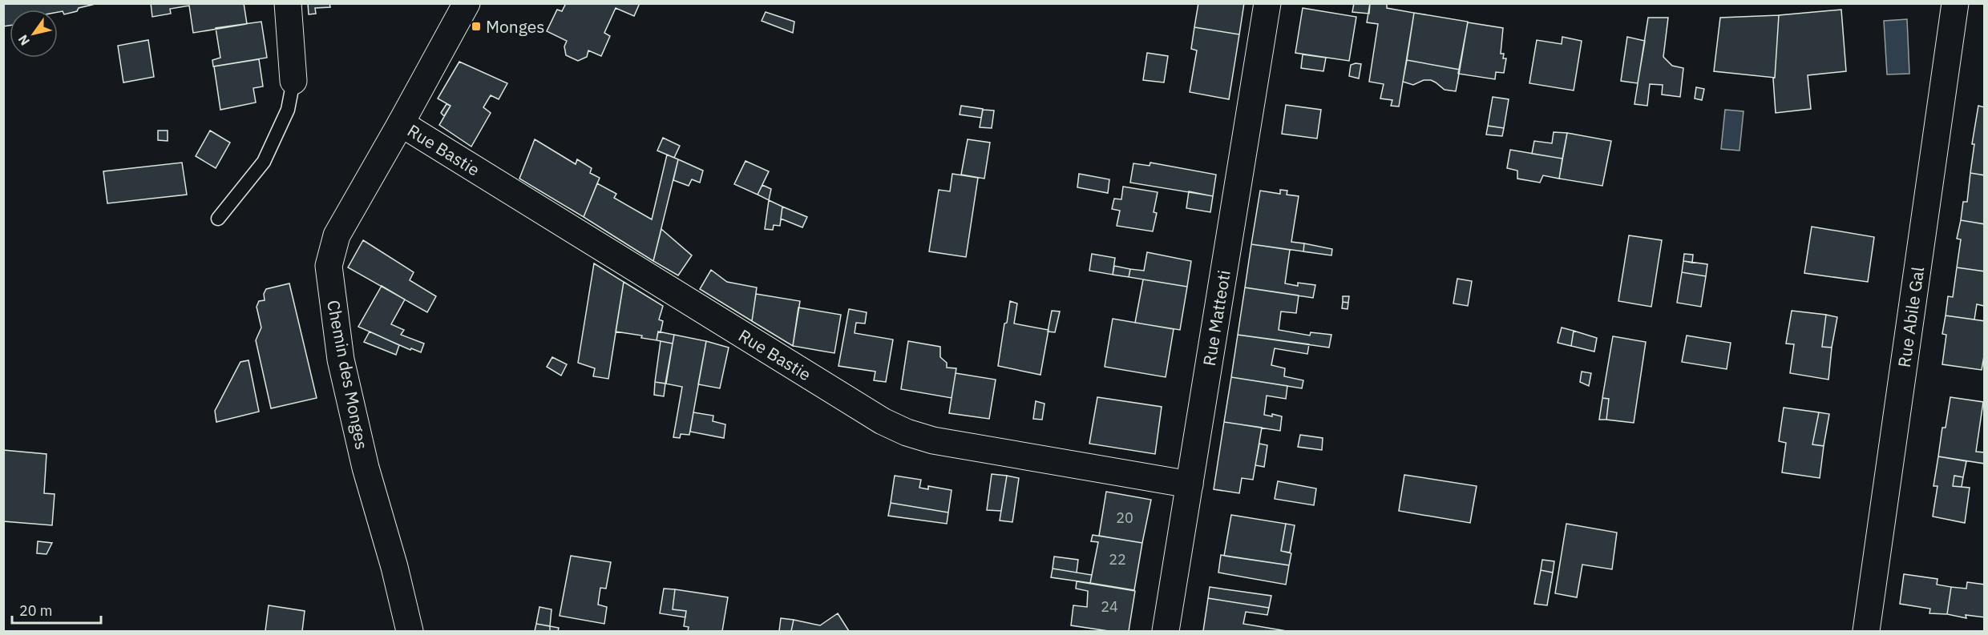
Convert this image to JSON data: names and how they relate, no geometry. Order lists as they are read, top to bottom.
{
  "streets": {
    "street": [
      "Rue Bastie",
      "Rue Matteoti",
      "Rue Abile Gal",
      "Chemin des Monges"
    ]
  },
  "crossings": [
    ["Rue Bastie", "Rue Matteoti"],
    ["Rue Bastie", "Chemin des Monges"]
  ],
  "places": {
    "transit": ["Monges"]
  },
  "house_numbers": ["20", "22", "24"],
  "scale_bar": "20 m",
  "north": "bottom left"
}
